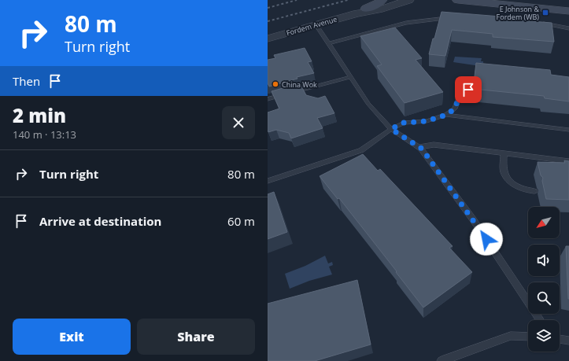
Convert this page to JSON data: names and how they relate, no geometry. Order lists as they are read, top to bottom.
{
  "streets": {
    "street": ["Fordem Avenue"]
  },
  "places": {
    "transit": ["E Johnson & Fordem (WB)"],
    "other": ["China Wok"]
  },
  "north": "bottom left",
  "page": {
    "turn": ["80 m", "Turn right"],
    "then": "Then",
    "heading": ["2 min", "140 m · 13:13"],
    "list": [
      {
        "name": "Turn right",
        "value": "80 m"
      },
      {
        "name": "Arrive at destination",
        "value": "60 m"
      }
    ],
    "buttons": ["Exit", "Share"]
  }
}
